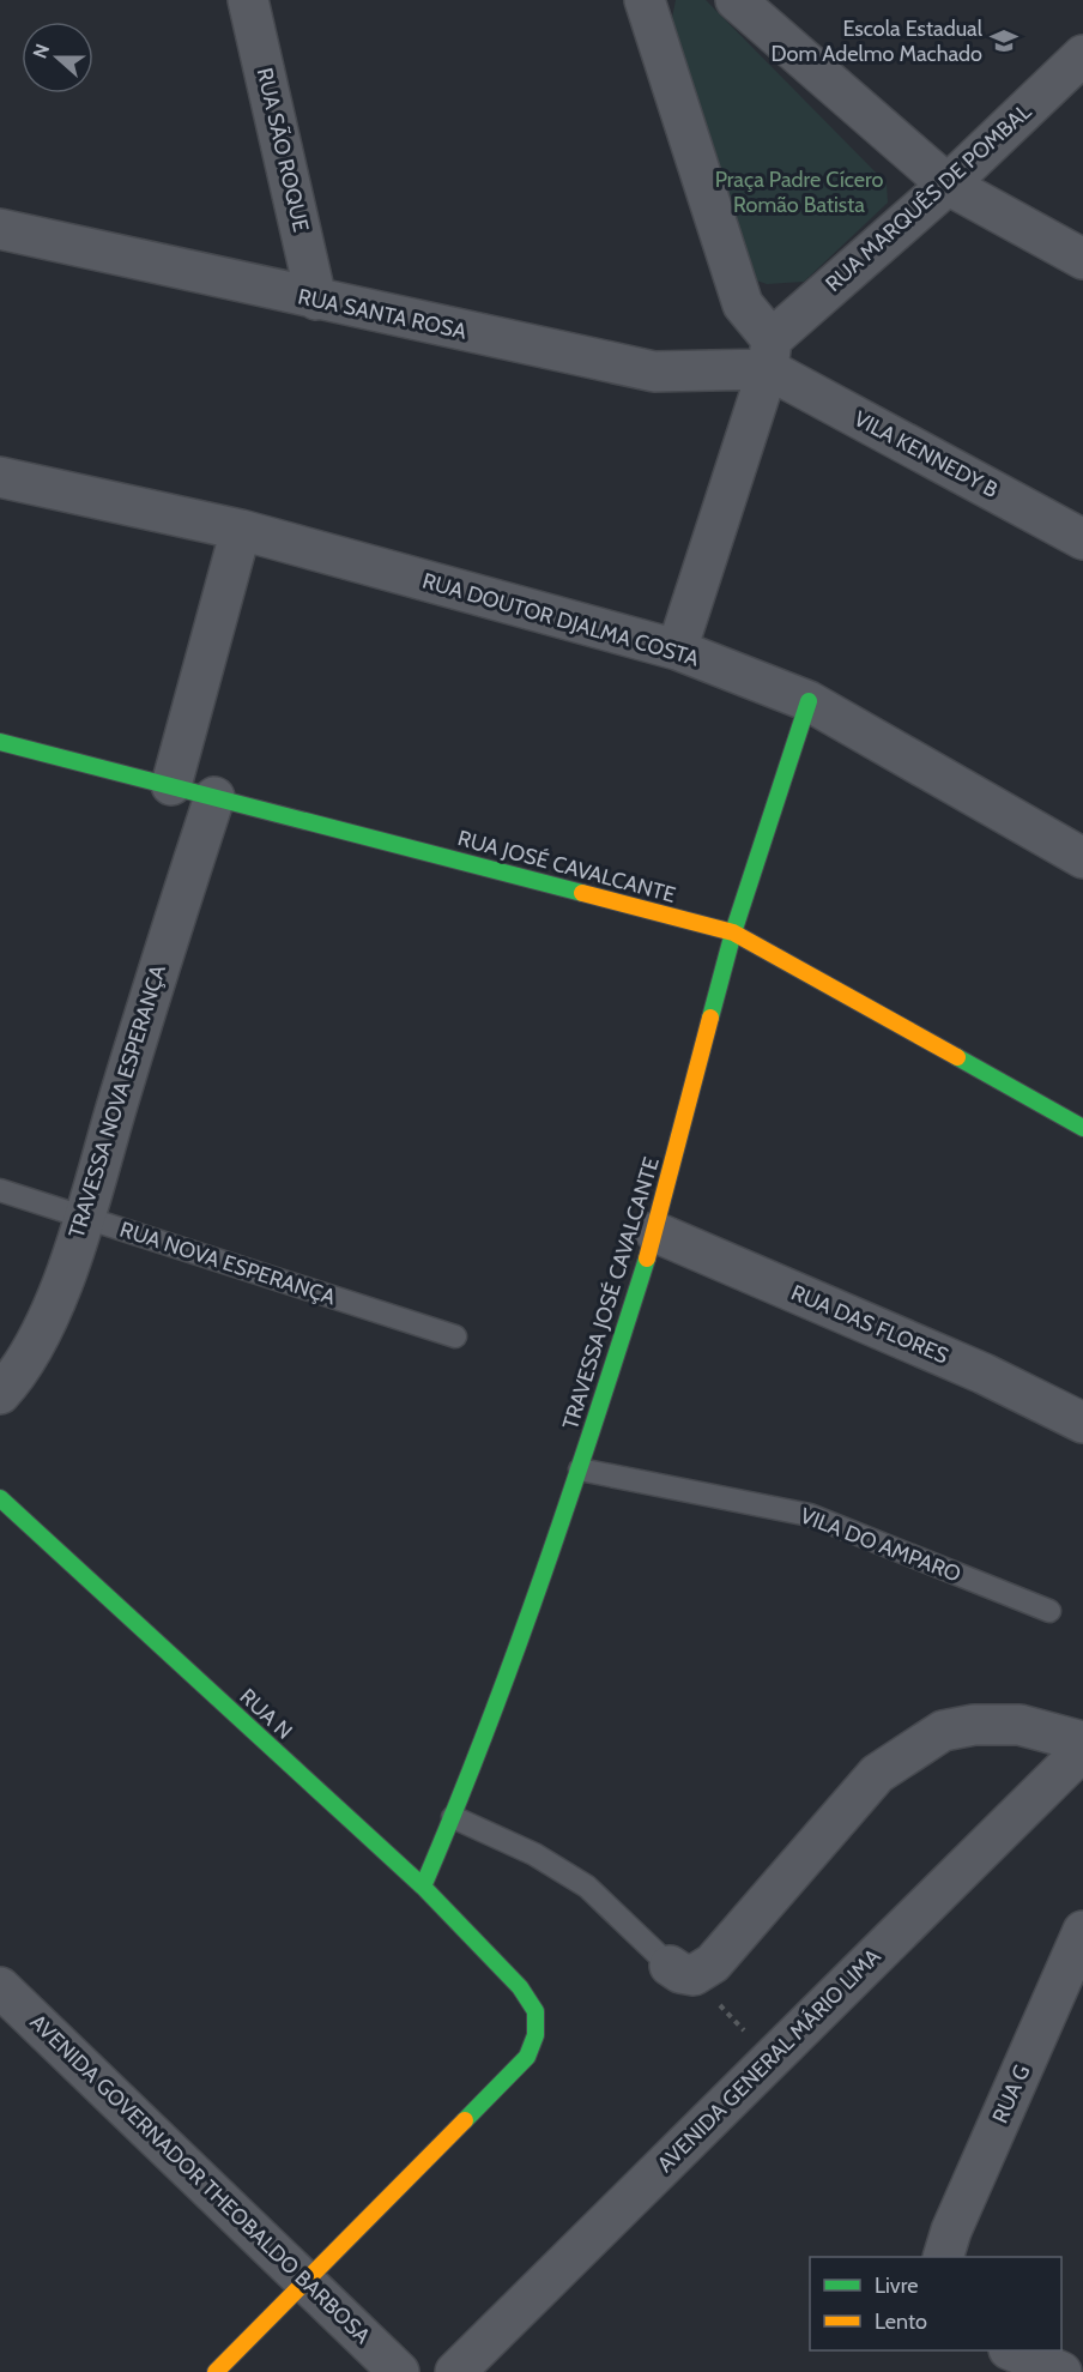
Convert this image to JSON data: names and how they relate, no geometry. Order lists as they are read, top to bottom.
{
  "streets": {
    "street": [
      "RUA SÃO ROQUE",
      "RUA MARQUÊS DE POMBAL",
      "RUA SANTA ROSA",
      "VILA KENNEDY B",
      "RUA DOUTOR DJALMA COSTA",
      "RUA JOSÉ CAVALCANTE",
      "TRAVESSA NOVA ESPERANÇA",
      "TRAVESSA JOSÉ CAVALCANTE",
      "RUA DAS FLORES",
      "RUA N",
      "AVENIDA GENERAL MÁRIO LIMA",
      "RUA G",
      "AVENIDA GOVERNADOR THEOBALDO BARBOSA"
    ],
    "lane": ["RUA NOVA ESPERANÇA", "VILA DO AMPARO"]
  },
  "crossings": [
    ["RUA SÃO ROQUE", "RUA SANTA ROSA"],
    ["RUA MARQUÊS DE POMBAL", "RUA SANTA ROSA"],
    ["RUA MARQUÊS DE POMBAL", "VILA KENNEDY B"],
    ["RUA SANTA ROSA", "VILA KENNEDY B"],
    ["RUA DOUTOR DJALMA COSTA", "TRAVESSA JOSÉ CAVALCANTE"],
    ["RUA JOSÉ CAVALCANTE", "TRAVESSA NOVA ESPERANÇA"],
    ["RUA JOSÉ CAVALCANTE", "TRAVESSA JOSÉ CAVALCANTE"],
    ["TRAVESSA NOVA ESPERANÇA", "RUA NOVA ESPERANÇA"],
    ["TRAVESSA JOSÉ CAVALCANTE", "RUA DAS FLORES"],
    ["TRAVESSA JOSÉ CAVALCANTE", "VILA DO AMPARO"],
    ["TRAVESSA JOSÉ CAVALCANTE", "RUA N"],
    ["RUA N", "AVENIDA GOVERNADOR THEOBALDO BARBOSA"]
  ],
  "parks": ["Praça Padre Cícero Romão Batista"],
  "places": {
    "school or university": ["Escola Estadual Dom Adelmo Machado"]
  },
  "legend": ["Livre", "Lento"],
  "north": "left"
}
